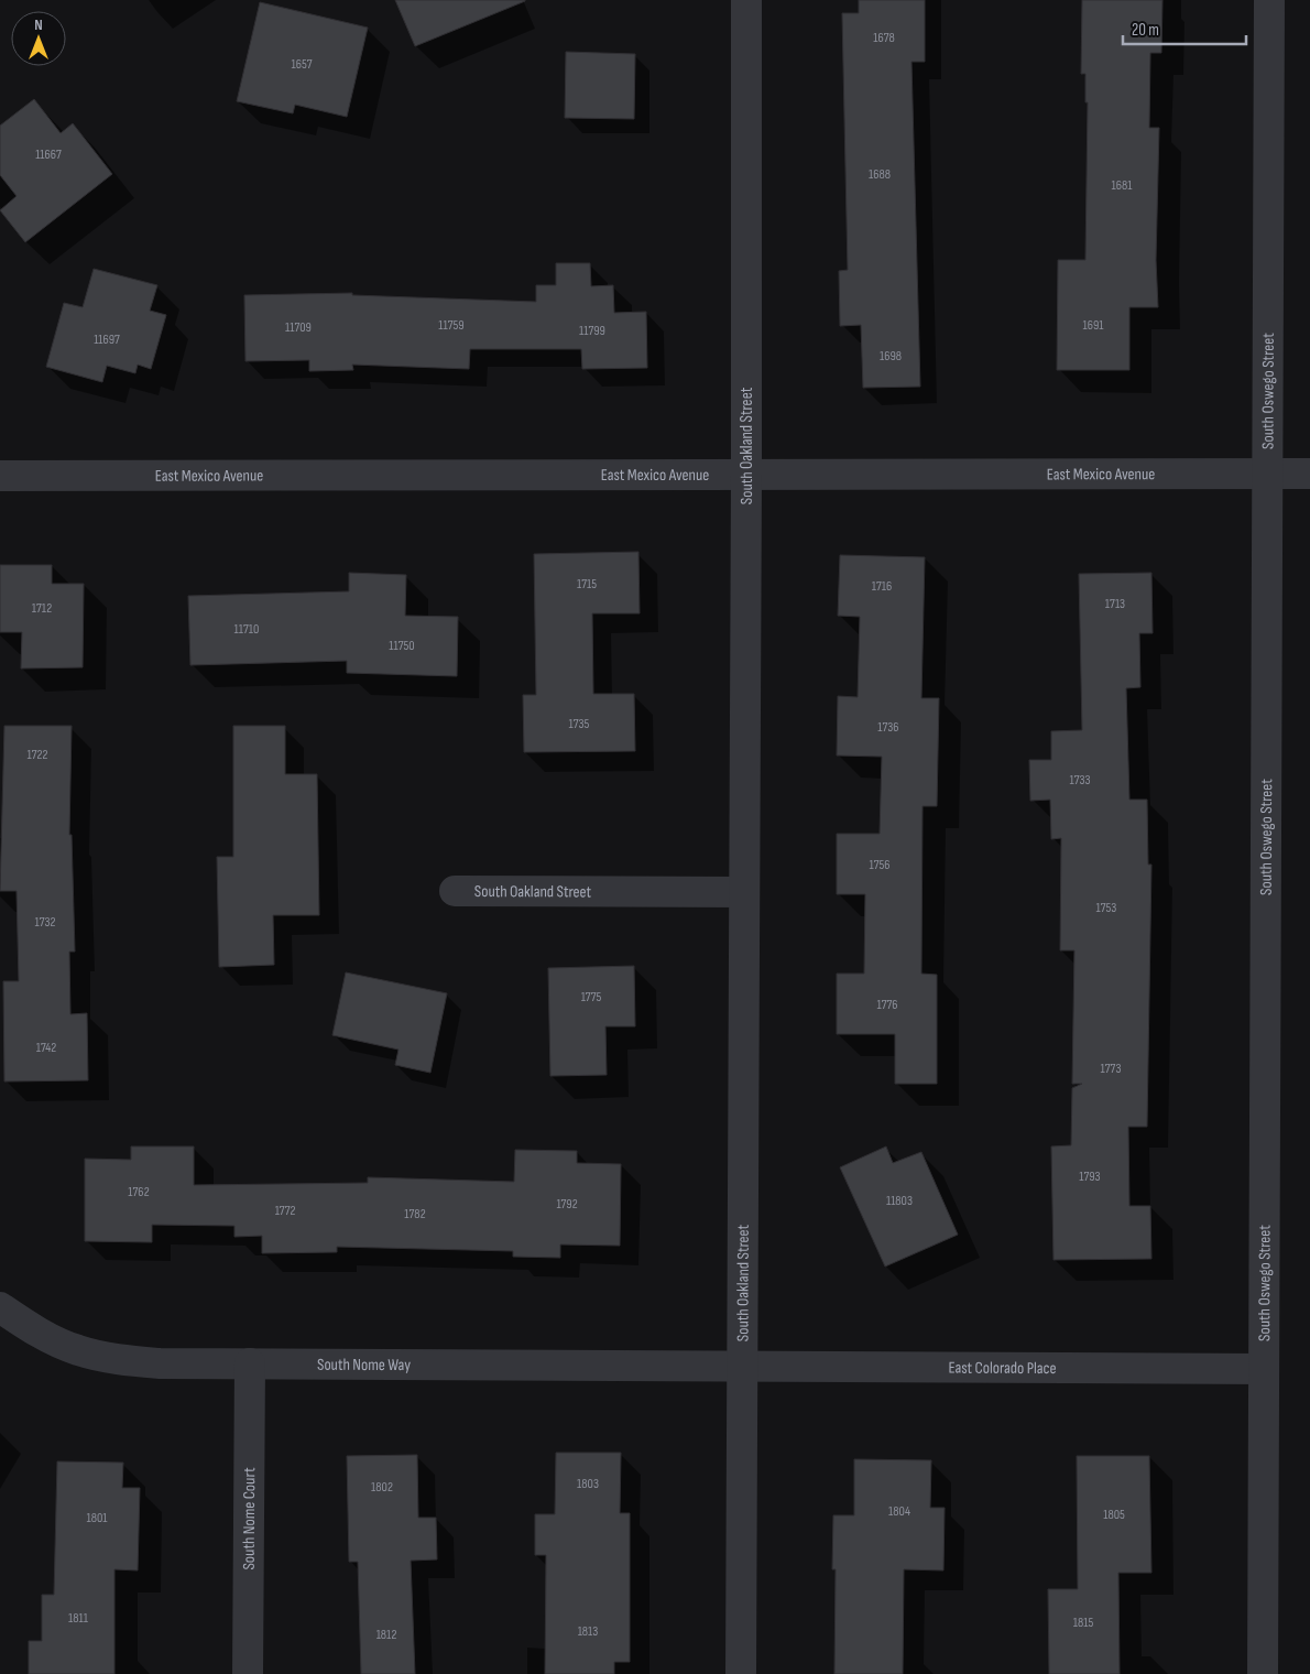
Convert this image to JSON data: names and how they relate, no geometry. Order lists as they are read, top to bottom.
{
  "streets": {
    "street": [
      "South Oswego Street",
      "South Oakland Street",
      "East Mexico Avenue",
      "South Nome Way",
      "East Colorado Place",
      "South Nome Court"
    ]
  },
  "crossings": [
    ["South Oswego Street", "East Mexico Avenue"],
    ["South Oswego Street", "East Colorado Place"],
    ["South Oakland Street", "East Mexico Avenue"],
    ["South Oakland Street", "South Nome Way"],
    ["South Oakland Street", "East Colorado Place"],
    ["South Nome Way", "East Colorado Place"],
    ["South Nome Way", "South Nome Court"]
  ],
  "house_numbers": [
    "1678",
    "1657",
    "11667",
    "1688",
    "1681",
    "11759",
    "1691",
    "11709",
    "11799",
    "11697",
    "1698",
    "1715",
    "1716",
    "1713",
    "1712",
    "11710",
    "11750",
    "1735",
    "1736",
    "1722",
    "1733",
    "1756",
    "1753",
    "1732",
    "1775",
    "1776",
    "1742",
    "1773",
    "1793",
    "1762",
    "11803",
    "1792",
    "1772",
    "1782",
    "1803",
    "1802",
    "1804",
    "1805",
    "1801",
    "1811",
    "1815",
    "1813",
    "1812"
  ],
  "scale_bar": "20 m",
  "north": "top"
}
